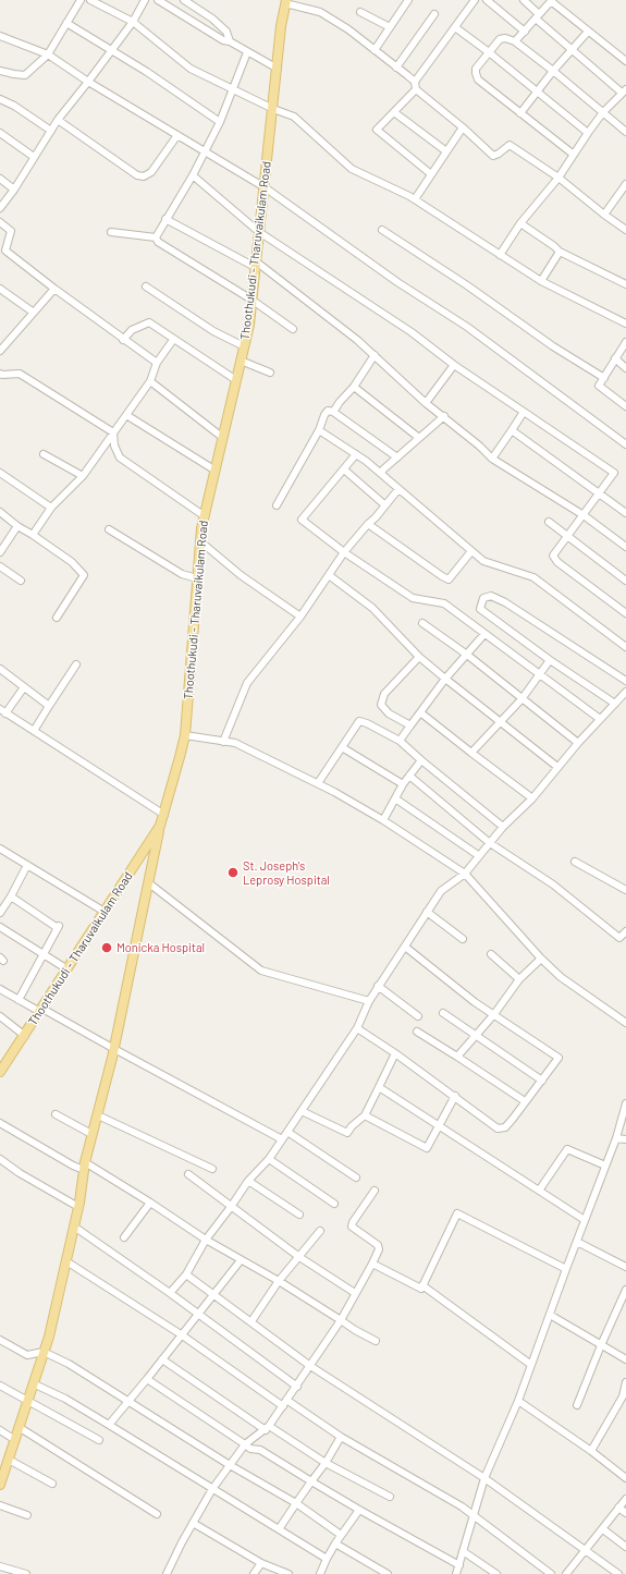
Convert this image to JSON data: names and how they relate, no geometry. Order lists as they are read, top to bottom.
{
  "streets": {
    "main road": ["Thoothukudi - Tharuvaikulam Road"]
  },
  "places": ["St. Joseph's Leprosy Hospital", "Monicka Hospital"]
}
